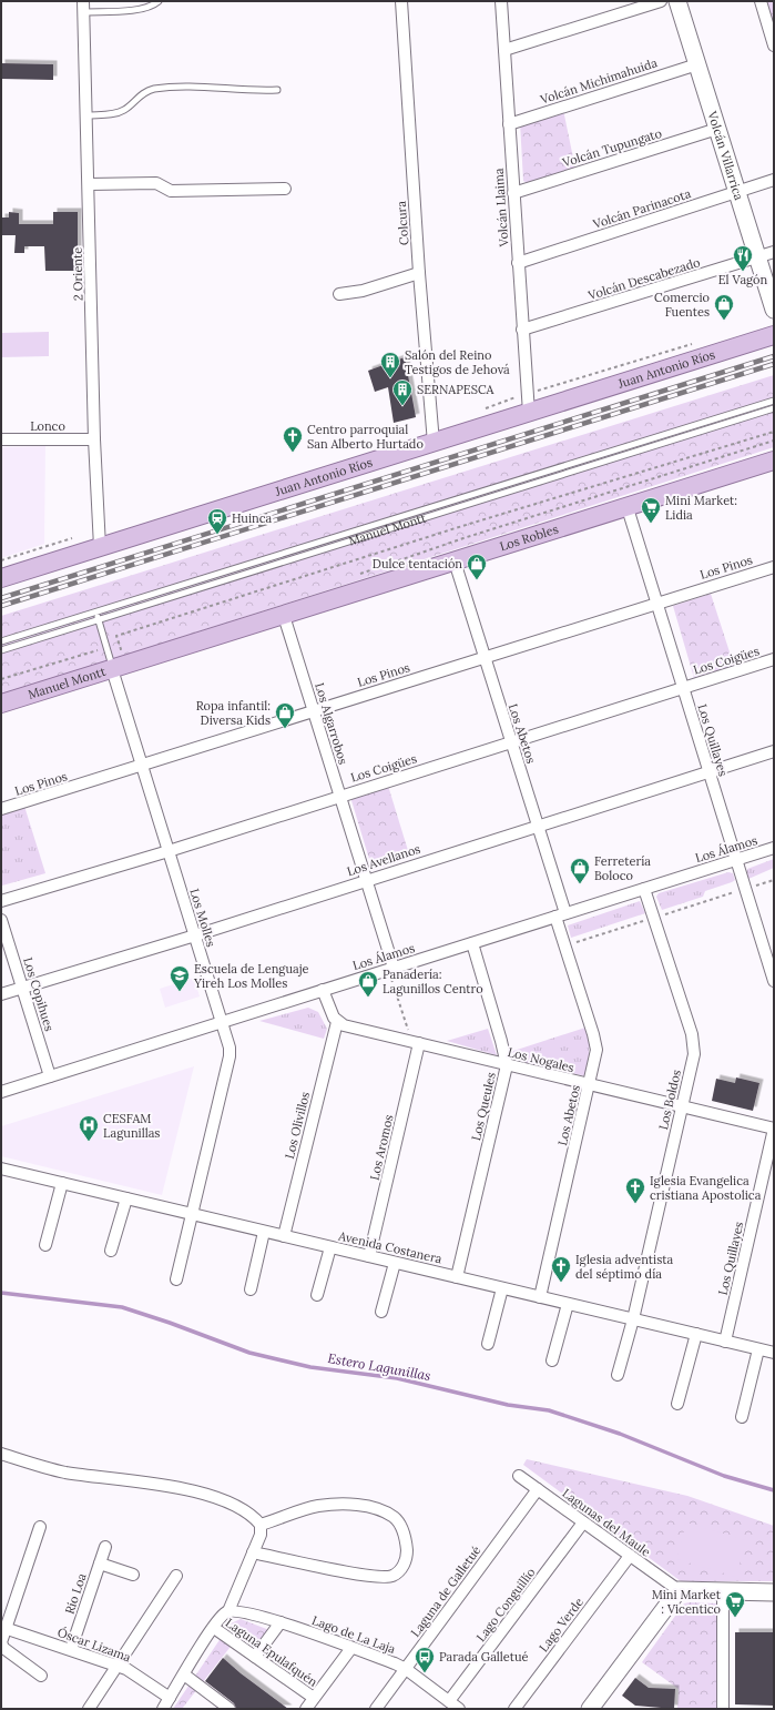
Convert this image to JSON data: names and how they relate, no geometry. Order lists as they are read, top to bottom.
{
  "streets": {
    "main road": ["Juan Antonio Ríos", "Manuel Montt", "Los Robles"],
    "street": [
      "Volcán Michimahuida",
      "Volcán Tupungato",
      "Volcán Villarrica",
      "Volcán Llaima",
      "Volcán Parinacota",
      "Colcura",
      "2 Oriente",
      "Volcán Descabezado",
      "Lonco",
      "Los Pinos",
      "Los Coigües",
      "Los Algarrobos",
      "Los Abetos",
      "Los Quillayes",
      "Los Álamos",
      "Los Avellanos",
      "Los Molles",
      "Los Copihues",
      "Los Nogales",
      "Los Boldos",
      "Los Queules",
      "Los Olivillos",
      "Los Aromos",
      "Avenida Costanera",
      "Lagunas del Maule",
      "Laguna de Galletué",
      "Río Loa",
      "Lago Conguillío",
      "Lago Verde",
      "Lago de La Laja",
      "Óscar Lizama",
      "Laguna Epulafquén"
    ]
  },
  "crossings": [
    ["Volcán Michimahuida", "Volcán Villarrica"],
    ["Volcán Michimahuida", "Volcán Llaima"],
    ["Volcán Tupungato", "Volcán Villarrica"],
    ["Volcán Tupungato", "Volcán Llaima"],
    ["Volcán Villarrica", "Volcán Parinacota"],
    ["Volcán Villarrica", "Volcán Descabezado"],
    ["Volcán Llaima", "Volcán Parinacota"],
    ["Volcán Llaima", "Volcán Descabezado"],
    ["Volcán Llaima", "Juan Antonio Ríos"],
    ["Colcura", "Juan Antonio Ríos"],
    ["2 Oriente", "Juan Antonio Ríos"],
    ["2 Oriente", "Lonco"],
    ["Manuel Montt", "Los Robles"],
    ["Manuel Montt", "Los Algarrobos"],
    ["Manuel Montt", "Los Molles"],
    ["Los Robles", "Los Algarrobos"],
    ["Los Robles", "Los Abetos"],
    ["Los Robles", "Los Quillayes"],
    ["Los Pinos", "Los Algarrobos"],
    ["Los Pinos", "Los Abetos"],
    ["Los Pinos", "Los Quillayes"],
    ["Los Pinos", "Los Molles"],
    ["Los Coigües", "Los Algarrobos"],
    ["Los Coigües", "Los Abetos"],
    ["Los Coigües", "Los Quillayes"],
    ["Los Coigües", "Los Molles"],
    ["Los Algarrobos", "Los Álamos"],
    ["Los Algarrobos", "Los Avellanos"],
    ["Los Abetos", "Los Álamos"],
    ["Los Abetos", "Los Avellanos"],
    ["Los Abetos", "Los Nogales"],
    ["Los Abetos", "Avenida Costanera"],
    ["Los Quillayes", "Los Álamos"],
    ["Los Quillayes", "Los Avellanos"],
    ["Los Quillayes", "Los Nogales"],
    ["Los Quillayes", "Avenida Costanera"],
    ["Los Álamos", "Los Molles"],
    ["Los Álamos", "Los Copihues"],
    ["Los Álamos", "Los Boldos"],
    ["Los Álamos", "Los Queules"],
    ["Los Avellanos", "Los Molles"],
    ["Los Avellanos", "Los Copihues"],
    ["Los Molles", "Avenida Costanera"],
    ["Los Nogales", "Los Boldos"],
    ["Los Nogales", "Los Queules"],
    ["Los Nogales", "Los Olivillos"],
    ["Los Nogales", "Los Aromos"],
    ["Los Boldos", "Avenida Costanera"],
    ["Los Queules", "Avenida Costanera"],
    ["Los Olivillos", "Avenida Costanera"],
    ["Los Aromos", "Avenida Costanera"],
    ["Lagunas del Maule", "Laguna de Galletué"],
    ["Lagunas del Maule", "Lago Conguillío"],
    ["Lagunas del Maule", "Lago Verde"],
    ["Laguna de Galletué", "Lago de La Laja"],
    ["Río Loa", "Óscar Lizama"],
    ["Lago Conguillío", "Lago de La Laja"]
  ],
  "water": ["Estero Lagunillas"],
  "places": {
    "restaurant": ["El Vagón"],
    "shop": [
      "Comercio Fuentes",
      "Dulce tentación",
      "Ropa infantil: Diversa Kids",
      "Ferretería Boloco",
      "Panadería: Lagunillos Centro"
    ],
    "building": ["Salón del Reino Testigos de Jehová", "SERNAPESCA"],
    "church": ["Centro parroquial San Alberto Hurtado", "Iglesia Evangelica cristiana Apostolica", "Iglesia adventista del séptimo día"],
    "supermarket": ["Mini Market: Lidia", "Mini Market : Vicentico"],
    "station": ["Huinca"],
    "school or university": ["Escuela de Lenguaje Yireh Los Molles"],
    "hospital": ["CESFAM Lagunillas"],
    "bus stop": ["Parada Galletué"]
  }
}
